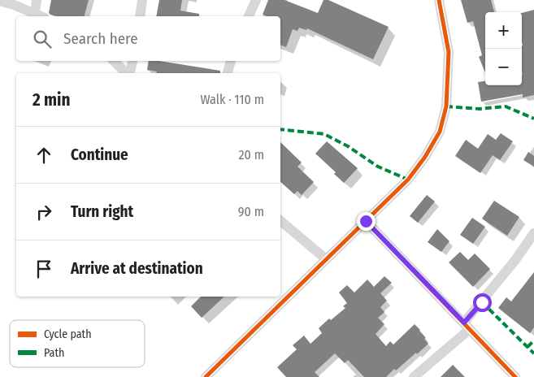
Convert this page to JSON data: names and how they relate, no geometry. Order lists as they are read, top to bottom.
{
  "legend": ["Cycle path", "Path"],
  "page": {
    "map_buttons": ["+", "−"],
    "search": "Search here",
    "heading": ["2 min", "Walk · 110 m"],
    "list": [
      ["Continue", "20 m"],
      ["Turn right", "90 m"],
      "Arrive at destination"
    ]
  }
}
